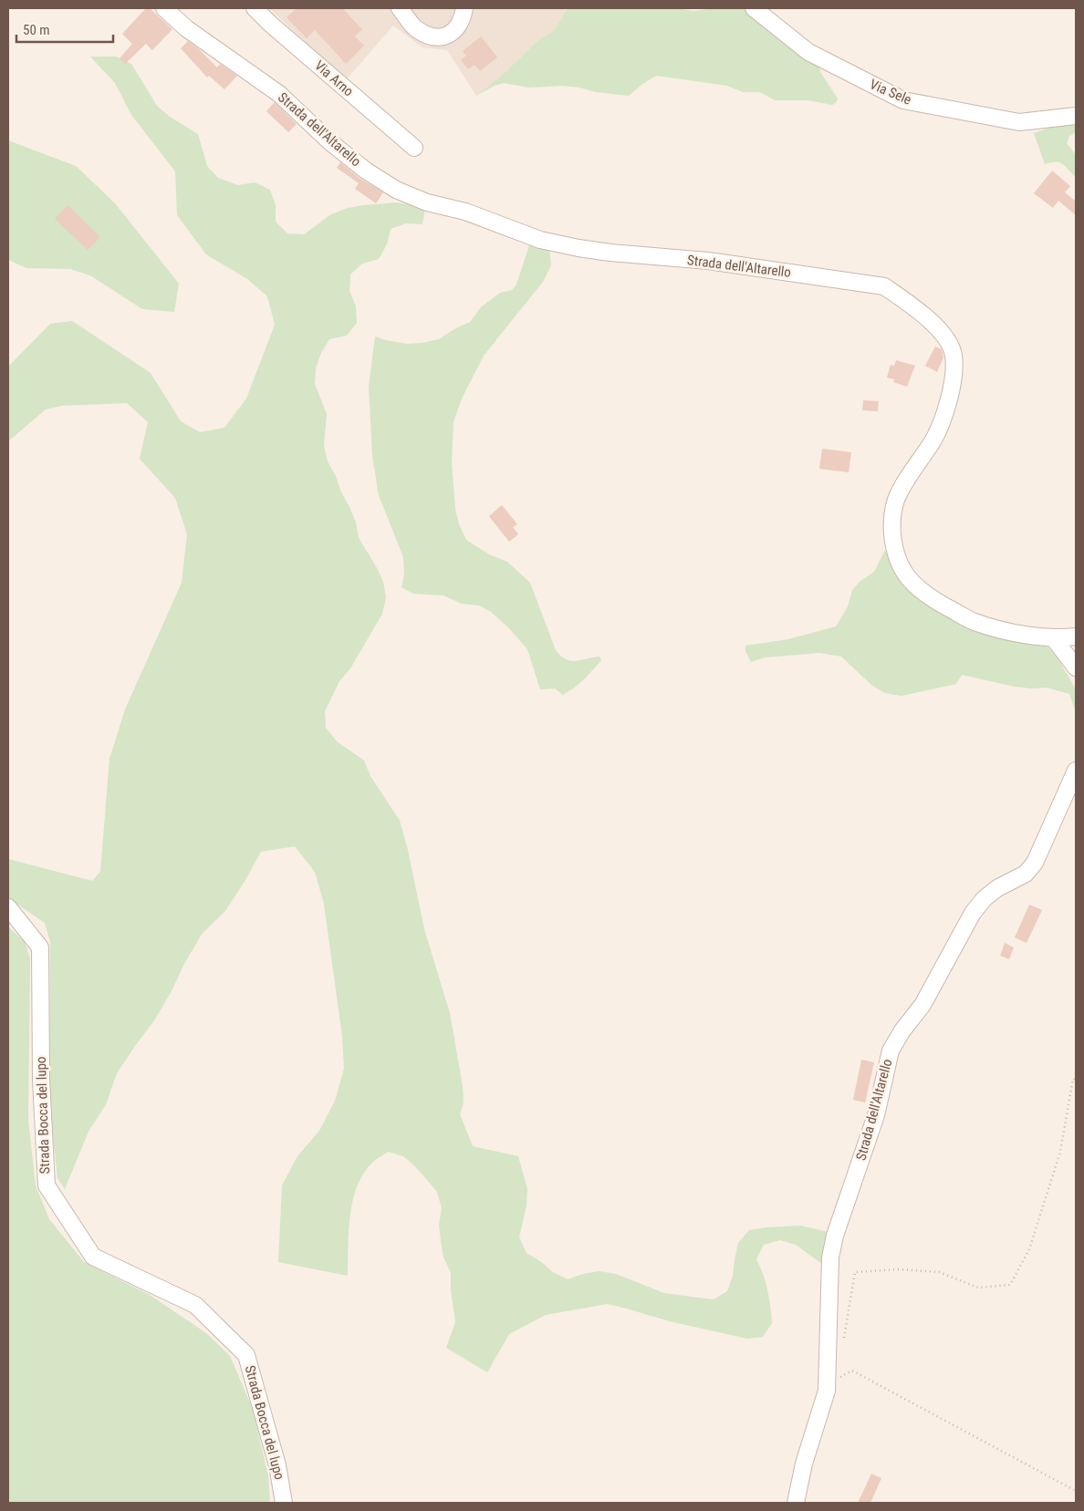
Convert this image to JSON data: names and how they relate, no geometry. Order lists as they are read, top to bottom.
{
  "streets": {
    "street": [
      "Via Arno",
      "Via Sele",
      "Strada dell'Altarello",
      "Strada Bocca del lupo"
    ]
  },
  "scale_bar": "50 m"
}
